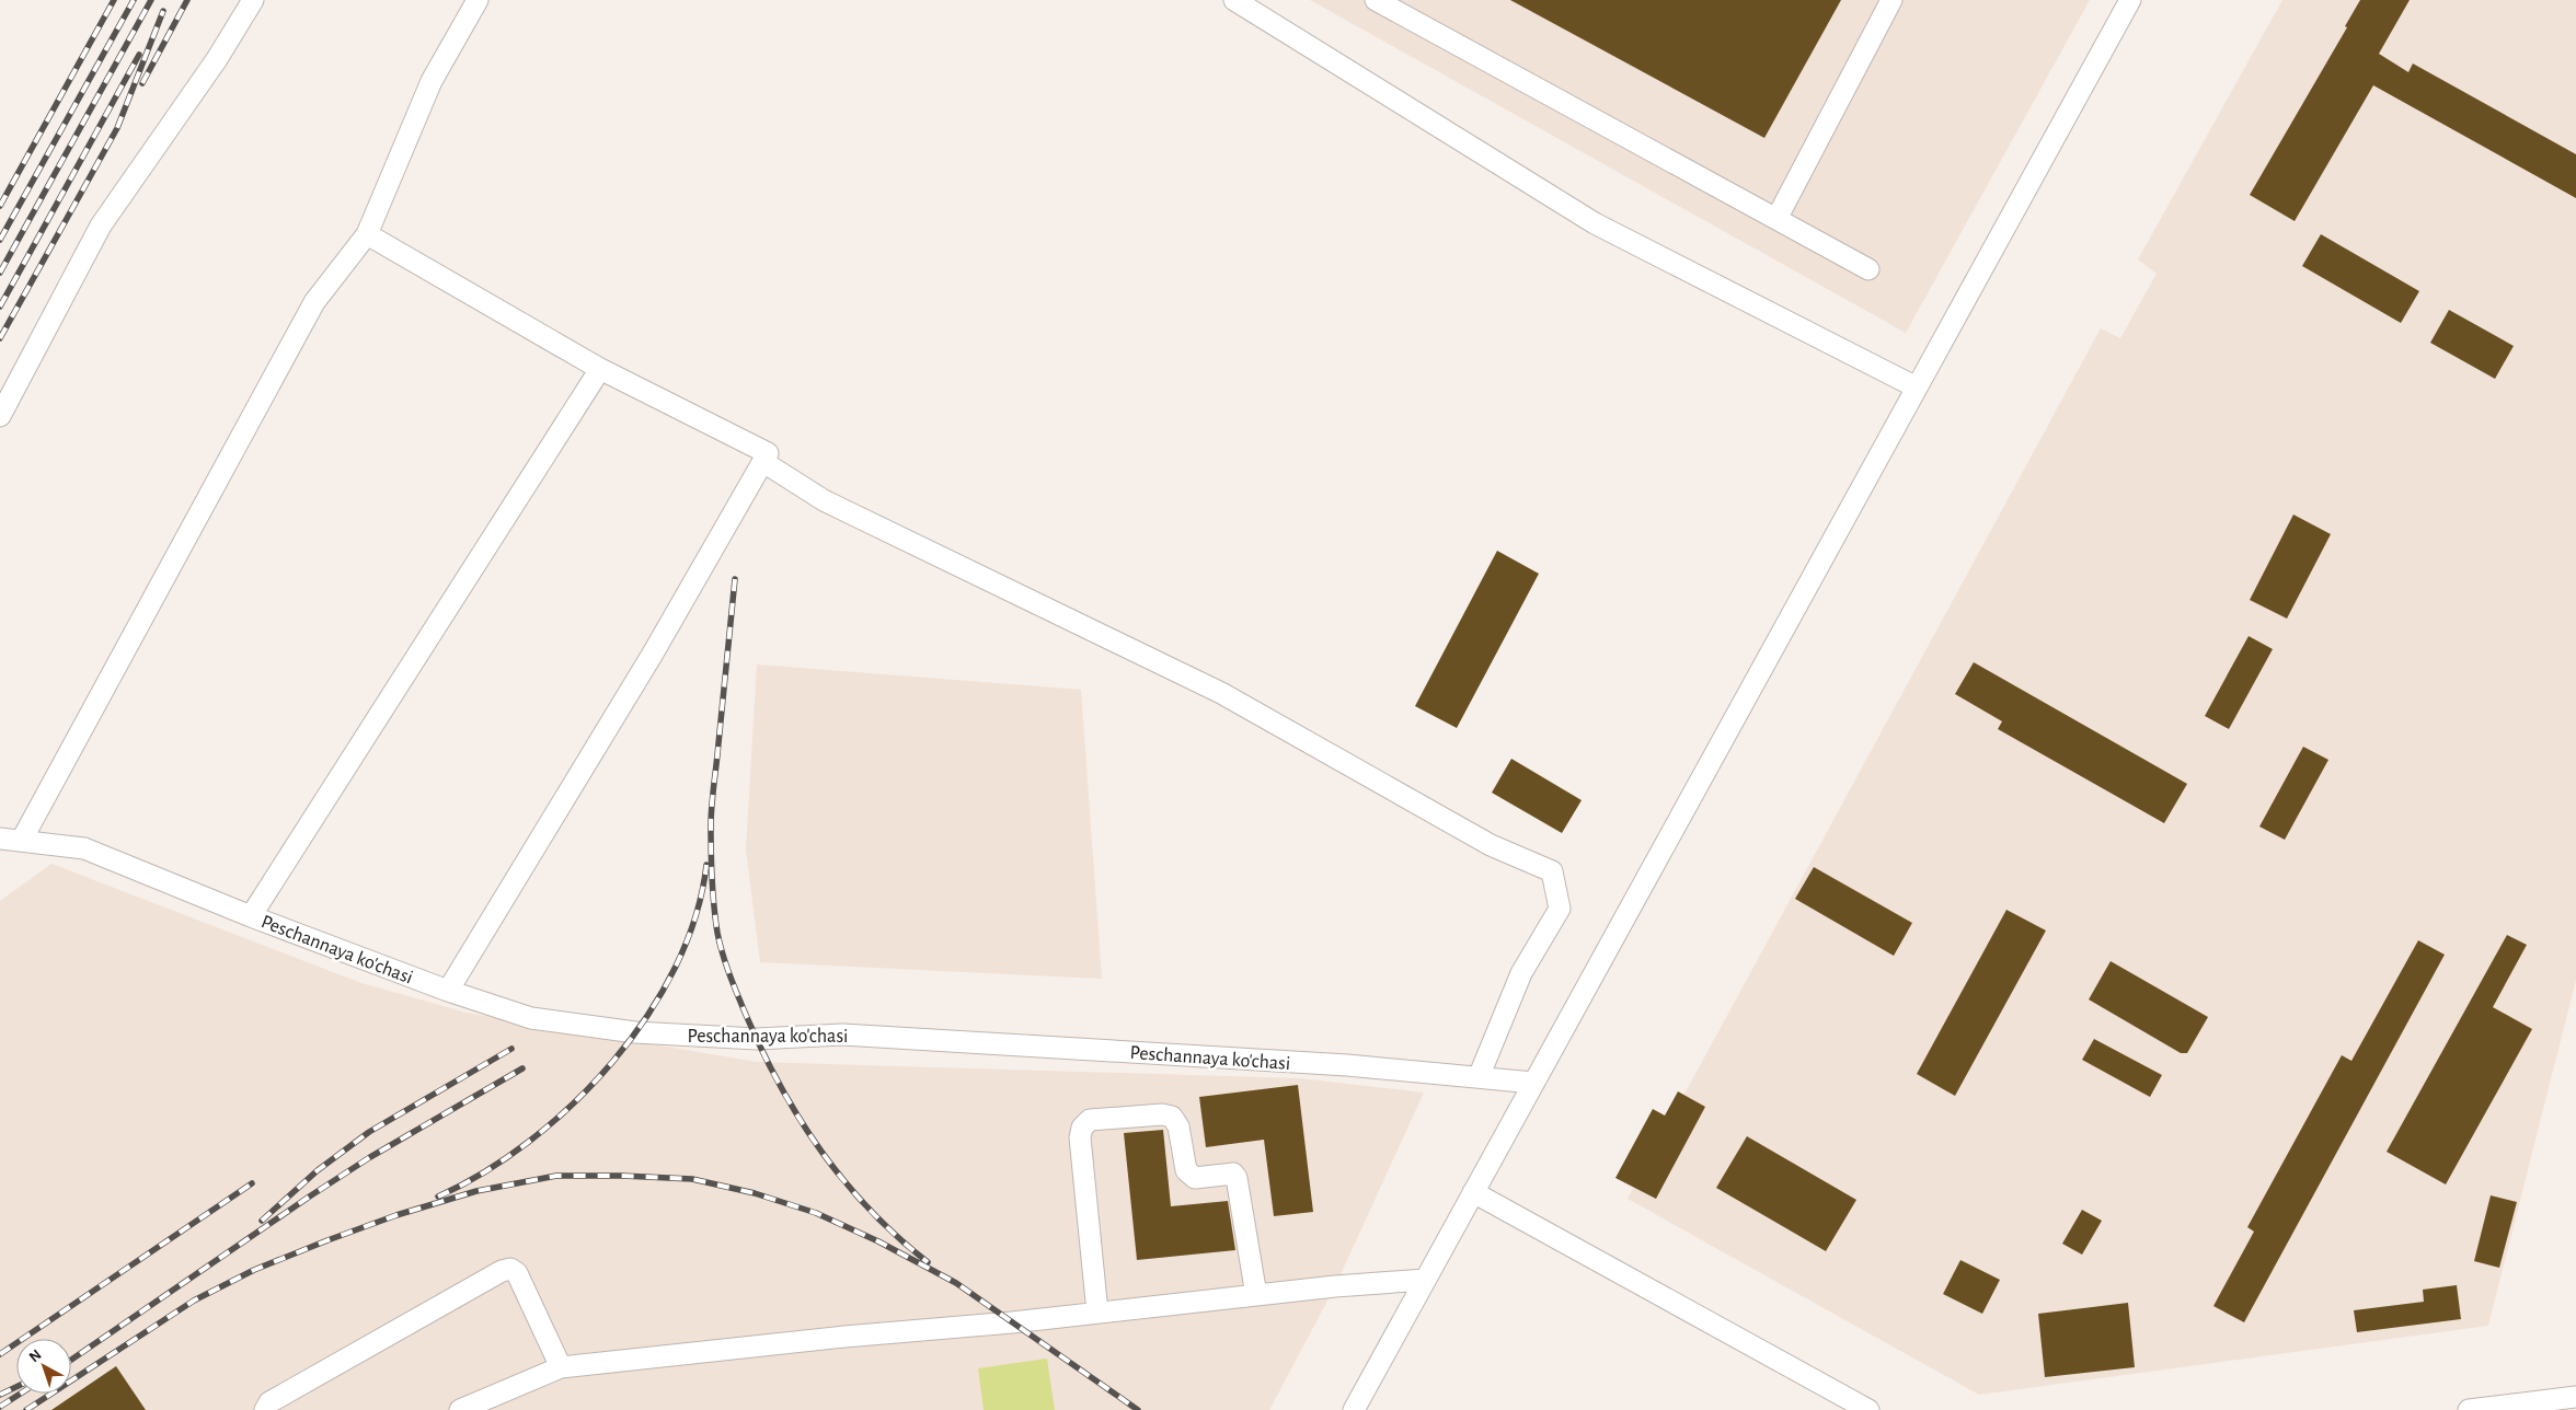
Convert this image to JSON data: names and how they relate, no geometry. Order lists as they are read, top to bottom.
{
  "streets": {
    "street": ["Peschannaya ko'chasi"]
  },
  "north": "top left"
}
